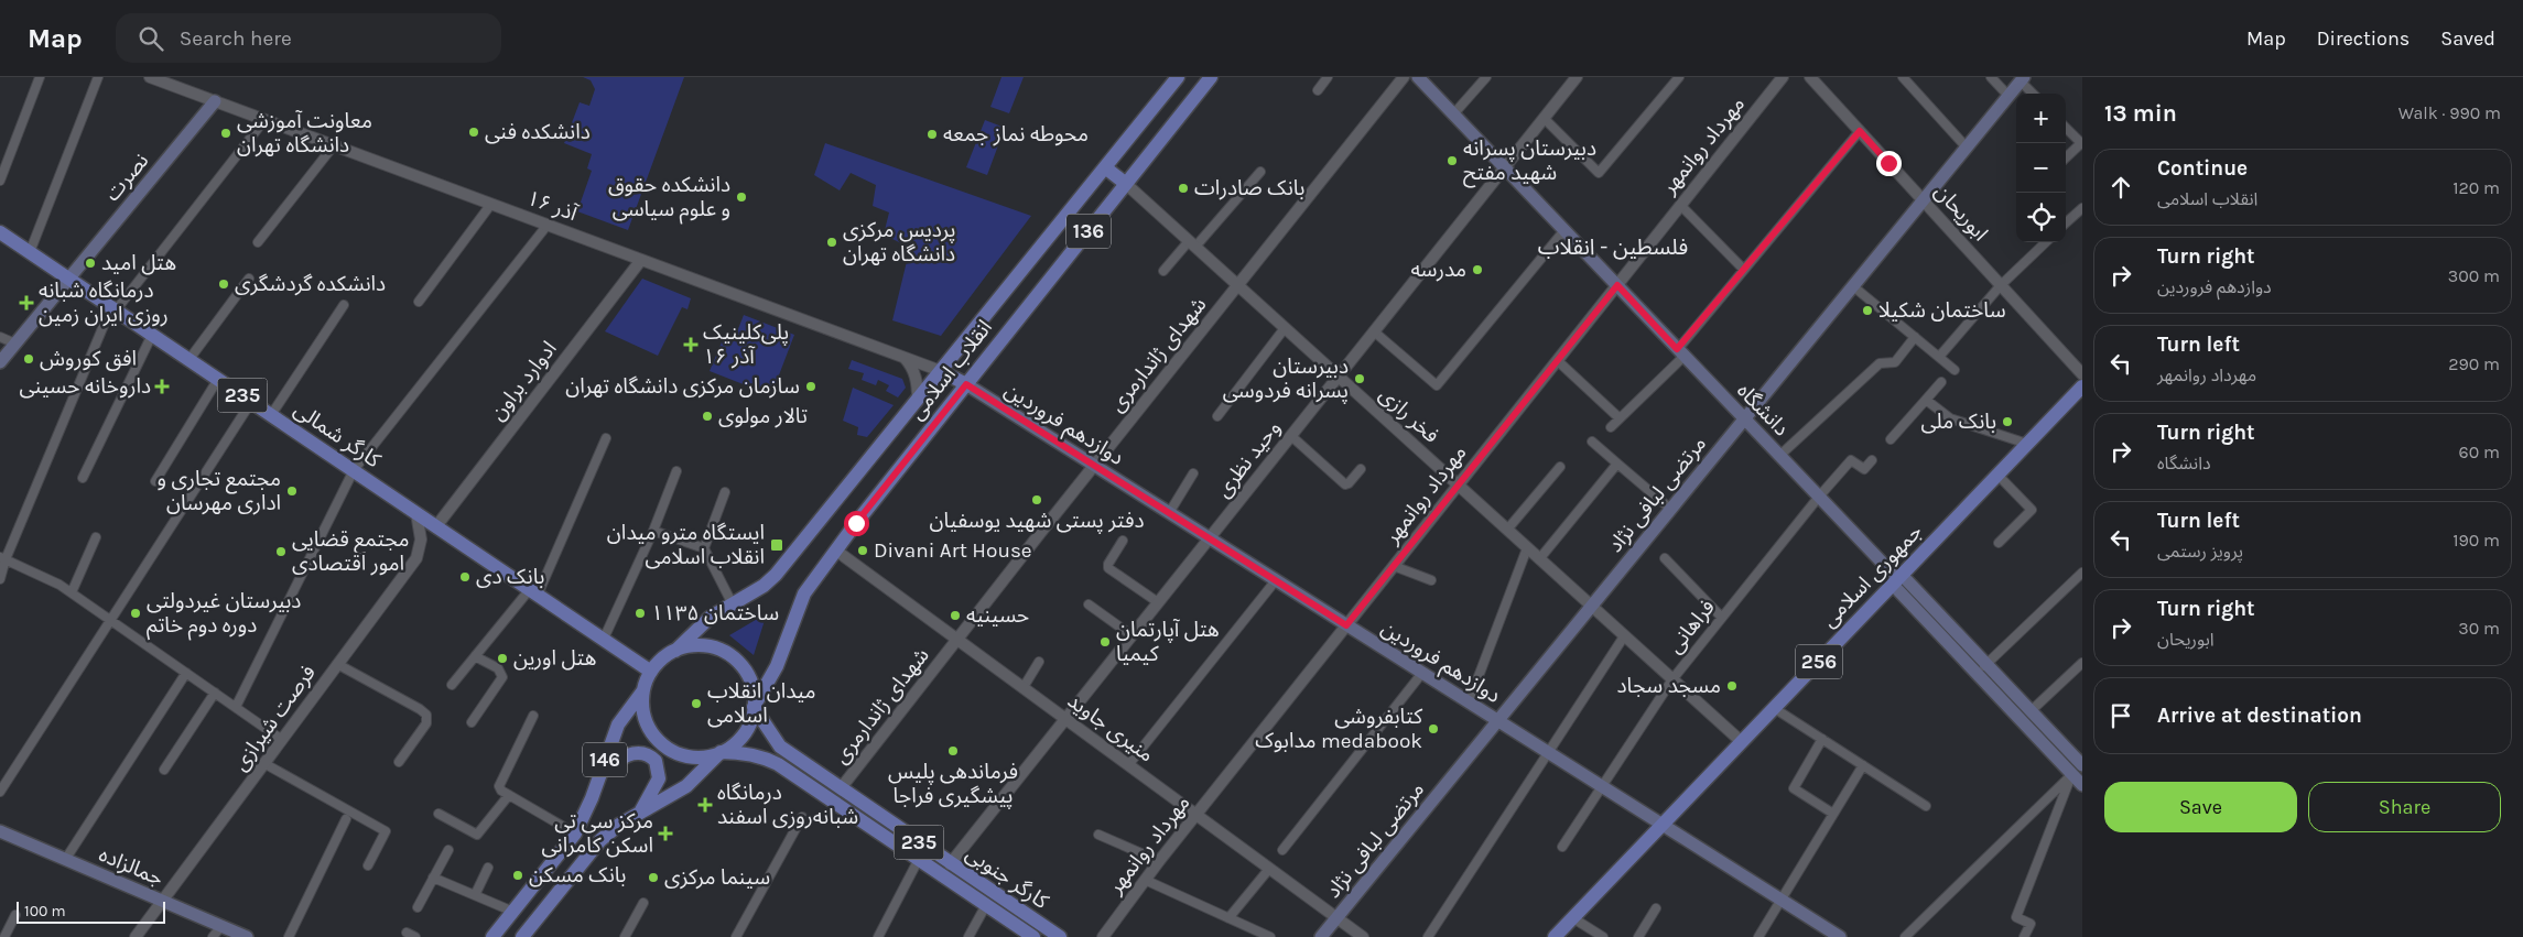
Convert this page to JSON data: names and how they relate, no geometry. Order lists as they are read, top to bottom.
{
  "streets": {
    "main road": [
      "نصرت",
      "136",
      "انقلاب اسلامی",
      "235",
      "دانشگاه",
      "دوازدهم فروردین",
      "کارگر شمالی",
      "مرتضی لبافی نژاد",
      "جمهوری اسلامی",
      "256",
      "146",
      "جمالزاده",
      "کارگر جنوبی"
    ],
    "street": [
      "مهرداد روانمهر",
      "۱۶ آذر",
      "ابوریحان",
      "شهدای ژاندارمری",
      "ادوارد براون",
      "فخر رازی",
      "وحید نظری",
      "فراهانی",
      "فرصت شیرازی",
      "منیری جاوید"
    ]
  },
  "crossings": [
    ["مهرداد روانمهر", "دانشگاه"],
    ["مهرداد روانمهر", "فخر رازی"],
    ["مهرداد روانمهر", "دوازدهم فروردین"],
    ["مهرداد روانمهر", "منیری جاوید"],
    ["نصرت", "۱۶ آذر"],
    ["نصرت", "کارگر شمالی"],
    ["۱۶ آذر", "انقلاب اسلامی"],
    ["۱۶ آذر", "ادوارد براون"],
    ["ابوریحان", "مرتضی لبافی نژاد"],
    ["شهدای ژاندارمری", "فخر رازی"],
    ["شهدای ژاندارمری", "دوازدهم فروردین"],
    ["شهدای ژاندارمری", "منیری جاوید"],
    ["شهدای ژاندارمری", "کارگر جنوبی"],
    ["انقلاب اسلامی", "فخر رازی"],
    ["انقلاب اسلامی", "دوازدهم فروردین"],
    ["انقلاب اسلامی", "کارگر شمالی"],
    ["انقلاب اسلامی", "منیری جاوید"],
    ["انقلاب اسلامی", "146"],
    ["انقلاب اسلامی", "کارگر جنوبی"],
    ["ادوارد براون", "کارگر شمالی"],
    ["دانشگاه", "وحید نظری"],
    ["دانشگاه", "مرتضی لبافی نژاد"],
    ["دانشگاه", "جمهوری اسلامی"],
    ["دانشگاه", "فراهانی"],
    ["فخر رازی", "وحید نظری"],
    ["فخر رازی", "مرتضی لبافی نژاد"],
    ["فخر رازی", "جمهوری اسلامی"],
    ["فخر رازی", "فراهانی"],
    ["دوازدهم فروردین", "وحید نظری"],
    ["دوازدهم فروردین", "مرتضی لبافی نژاد"],
    ["دوازدهم فروردین", "جمهوری اسلامی"],
    ["دوازدهم فروردین", "فراهانی"],
    ["کارگر شمالی", "فرصت شیرازی"],
    ["کارگر شمالی", "146"],
    ["کارگر شمالی", "کارگر جنوبی"],
    ["وحید نظری", "منیری جاوید"],
    ["وحید نظری", "کارگر جنوبی"],
    ["مرتضی لبافی نژاد", "منیری جاوید"],
    ["فرصت شیرازی", "جمالزاده"],
    ["146", "کارگر جنوبی"]
  ],
  "districts": ["فلسطین - انقلاب"],
  "places": {
    "other": [
      "دانشکده فنی",
      "معاونت آموزشی دانشگاه تهران",
      "محوطه نماز جمعه",
      "دبیرستان پسرانه شهید مفتح",
      "بانک صادرات",
      "دانشکده حقوق و علوم سیاسی",
      "پردیس مرکزی دانشگاه‌ تهران",
      "هتل امید",
      "مدرسه",
      "دانشکده گردشگری",
      "ساختمان شکیلا",
      "افق کوروش",
      "دبیرستان پسرانه فردوسی",
      "سازمان مرکزی دانشگاه تهران",
      "تالار مولوی",
      "بانک ملی",
      "مجتمع تجاری و اداری مهرسان",
      "دفتر پستی شهید یوسفیان",
      "Divani Art House",
      "مجتمع قضایی امور اقتصادی",
      "بانک دی",
      "دبیرستان غیردولتی دوره دوم خاتم",
      "ساختمان ۱۱۳۵",
      "حسینیه",
      "هتل آپارتمان کیمیا",
      "هتل اورین",
      "مسجد سجاد",
      "میدان انقلاب اسلامی",
      "کتابفروشی مدابوک medabook",
      "فرماندهی پلیس پیشگیری فراجا",
      "بانک مسکن",
      "سینما مرکزی"
    ],
    "health": [
      "درمانگاه شبانه روزی ایران زمین",
      "پلی‌کلینیک ۱۶ آذر",
      "داروخانه حسینی",
      "درمانگاه شبانه‌روزی اسفند",
      "مرکز سی تی اسکن کامرانی"
    ],
    "transit": ["ایستگاه مترو میدان انقلاب اسلامی"]
  },
  "scale_bar": "100 m",
  "page": {
    "header": "Map",
    "search": "Search here",
    "nav": ["Map", "Directions", "Saved"],
    "heading": ["13 min", "Walk · 990 m"],
    "map_buttons": ["+", "−"],
    "list": [
      ["Continue", "انقلاب اسلامی", "120 m"],
      ["Turn right", "دوازدهم فروردین", "300 m"],
      ["Turn left", "مهرداد روانمهر", "290 m"],
      ["Turn right", "دانشگاه", "60 m"],
      ["Turn left", "پرویز رستمی", "190 m"],
      ["Turn right", "ابوریحان", "30 m"],
      "Arrive at destination"
    ],
    "buttons": ["Save", "Share"],
    "scale": "100 m"
  }
}
